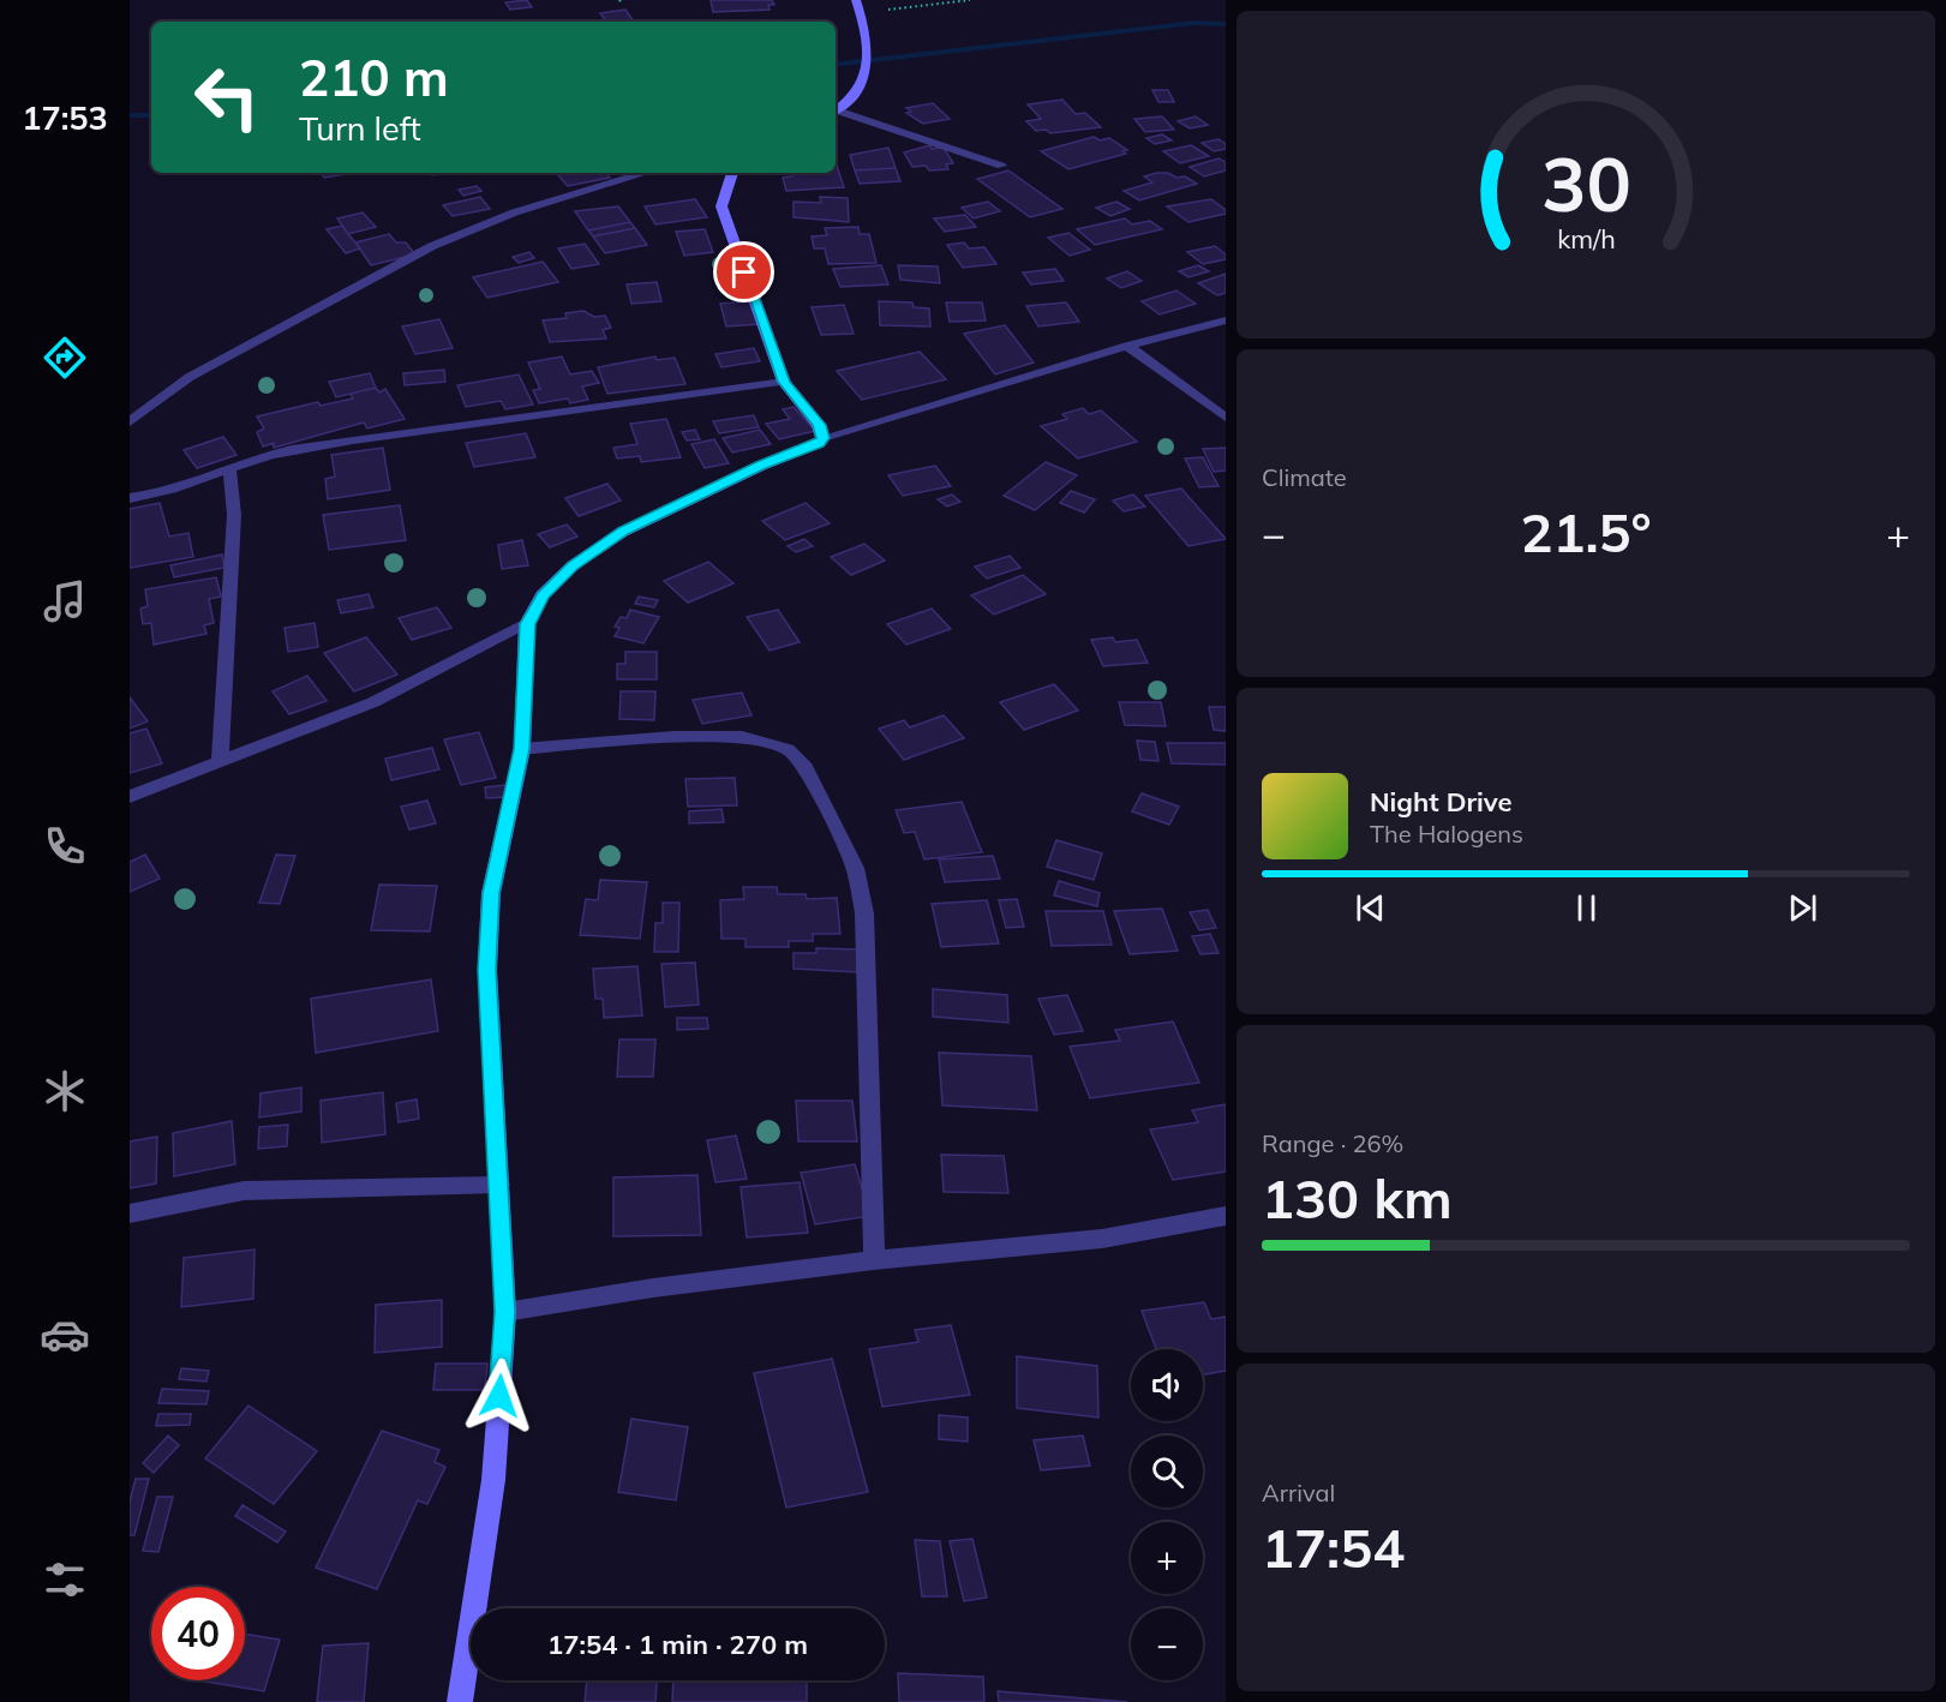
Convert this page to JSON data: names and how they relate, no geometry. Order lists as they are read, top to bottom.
{
  "page": {
    "tabs": "17:53",
    "turn": ["210 m", "Turn left"],
    "tile": [
      "Climate",
      ["Range · 26%", "130 km"],
      ["Arrival", "17:54"]
    ],
    "heat": ["−", "21.5°", "+"],
    "song": ["Night Drive", "The Halogens"],
    "map_buttons": ["+", "−"],
    "limit": "40",
    "trip": "17:54 · 1 min · 270 m",
    "gauge": ["30", "km/h"]
  }
}
